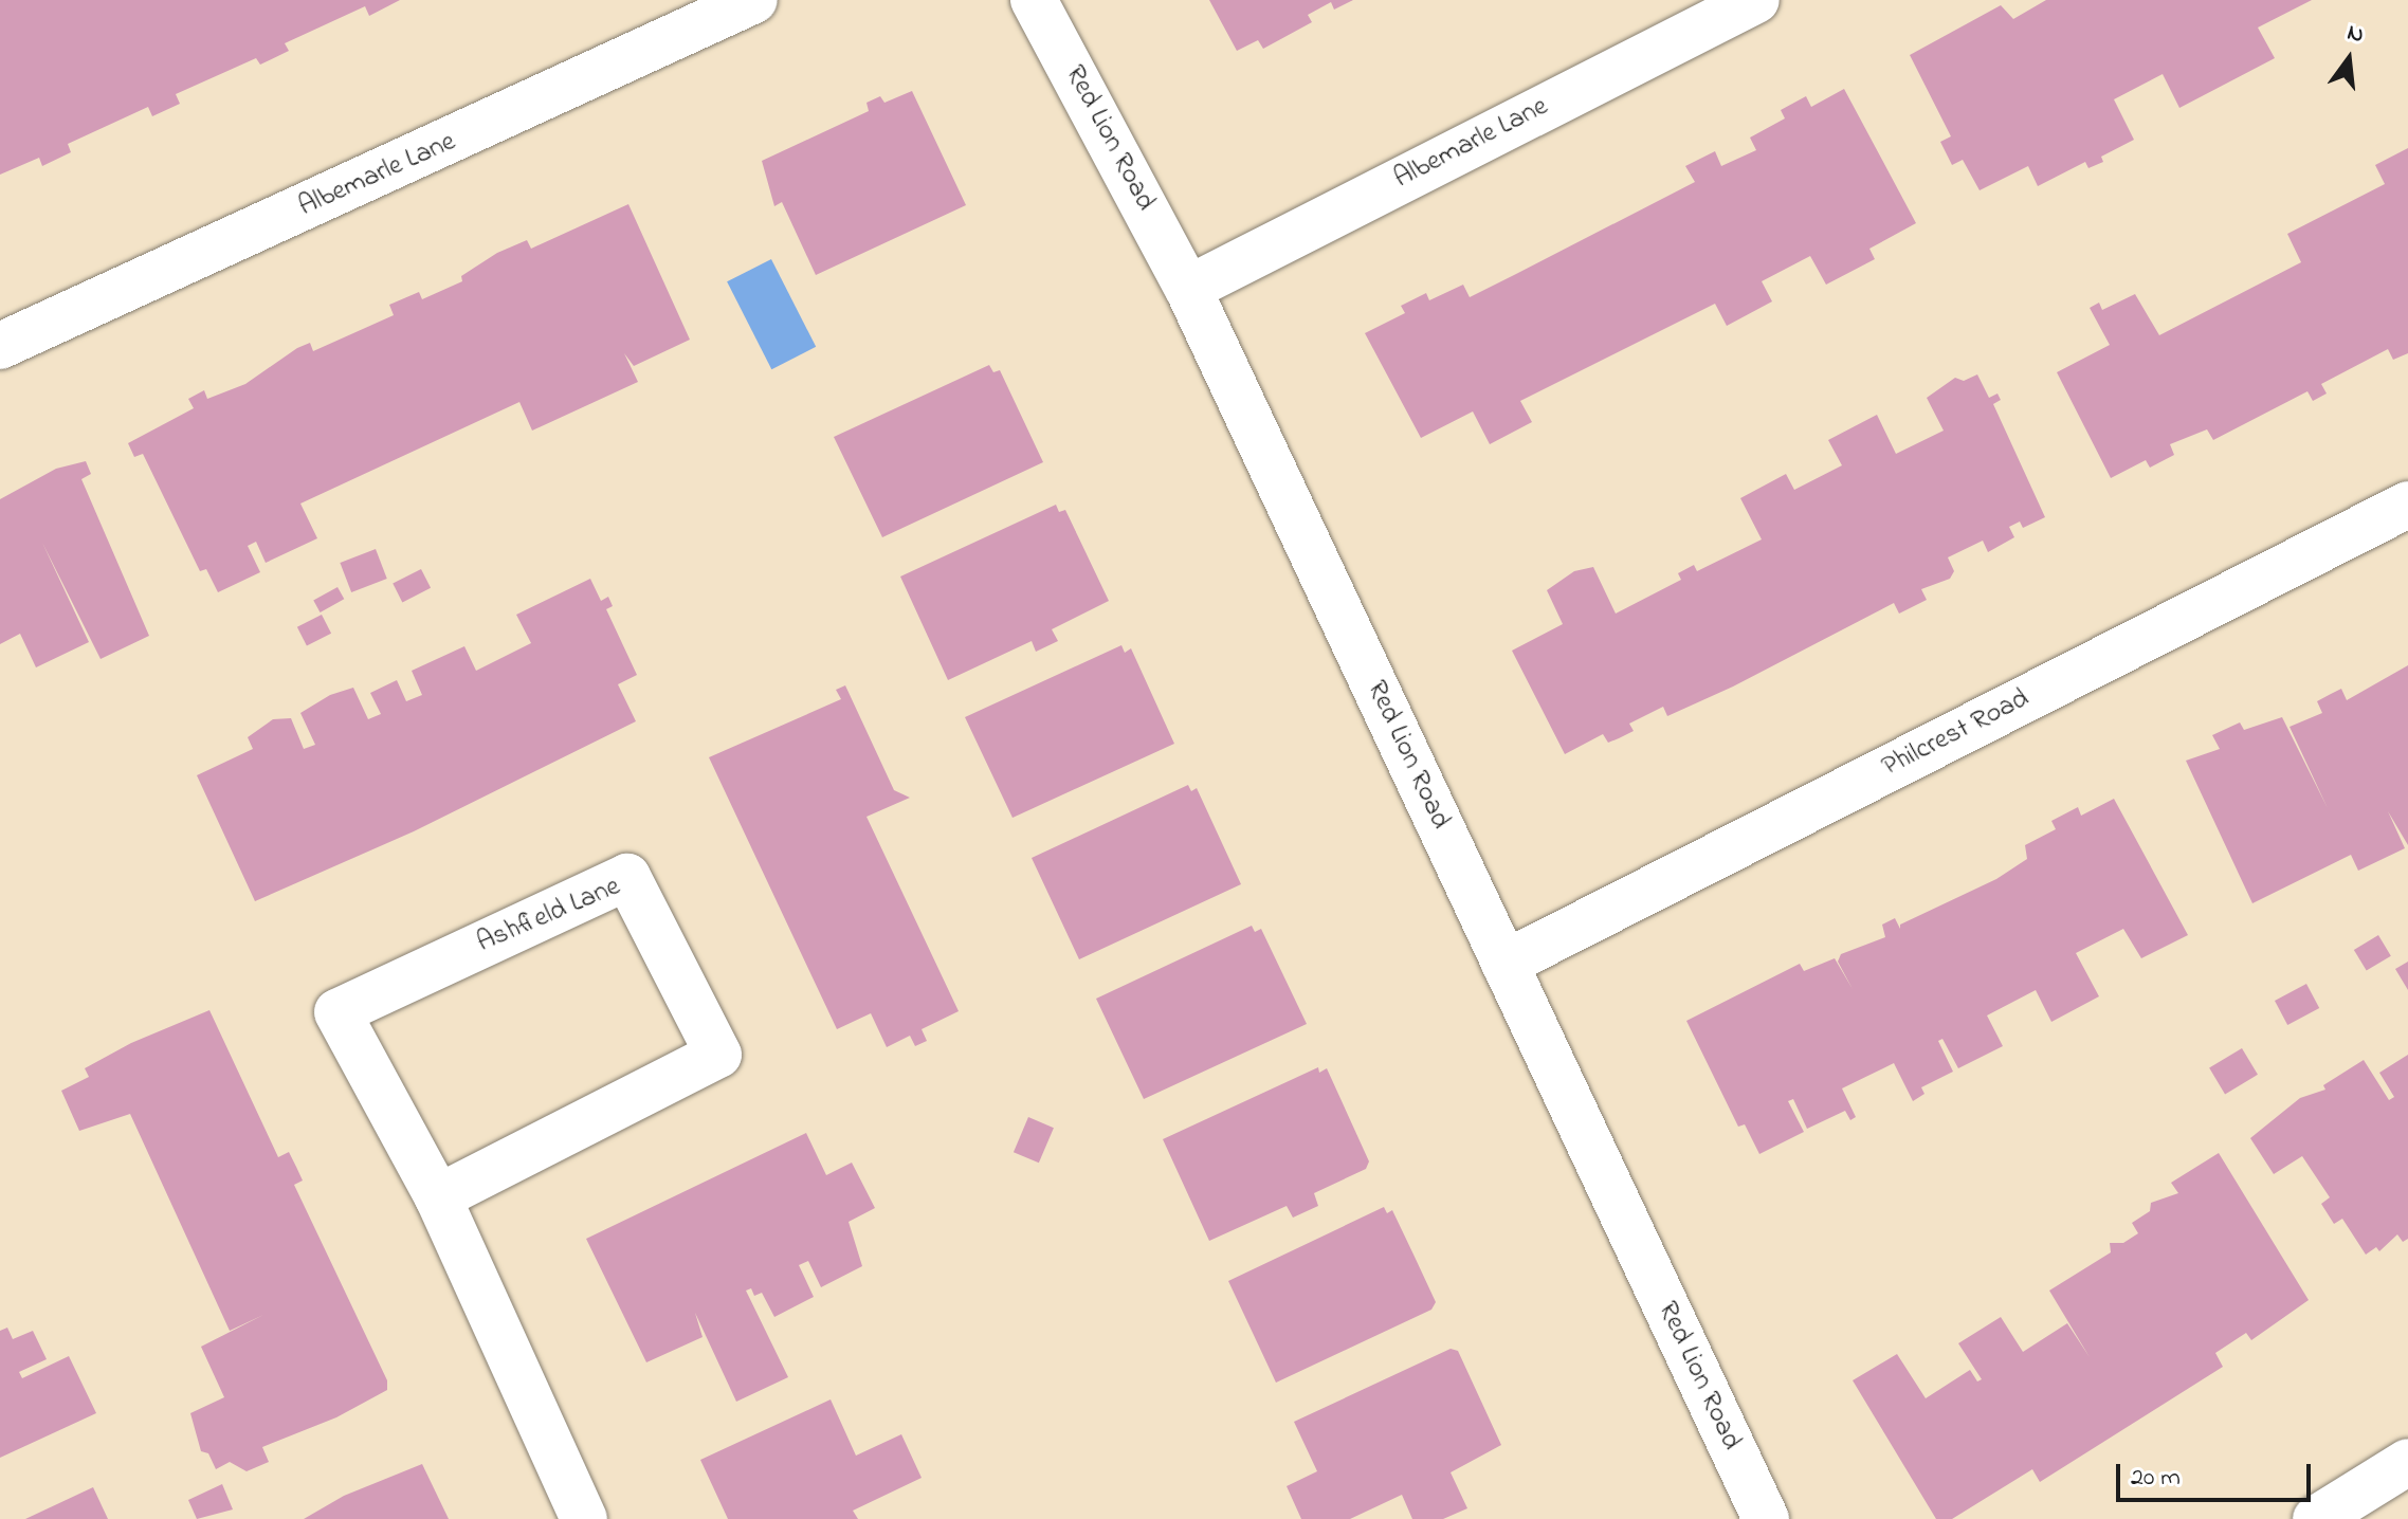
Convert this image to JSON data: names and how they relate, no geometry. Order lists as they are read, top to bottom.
{
  "streets": {
    "street": [
      "Red Lion Road",
      "Albemarle Lane",
      "Philcrest Road",
      "Ashfield Lane"
    ]
  },
  "crossings": [
    ["Red Lion Road", "Albemarle Lane"],
    ["Red Lion Road", "Philcrest Road"]
  ],
  "scale_bar": "20 m",
  "north": "top"
}
